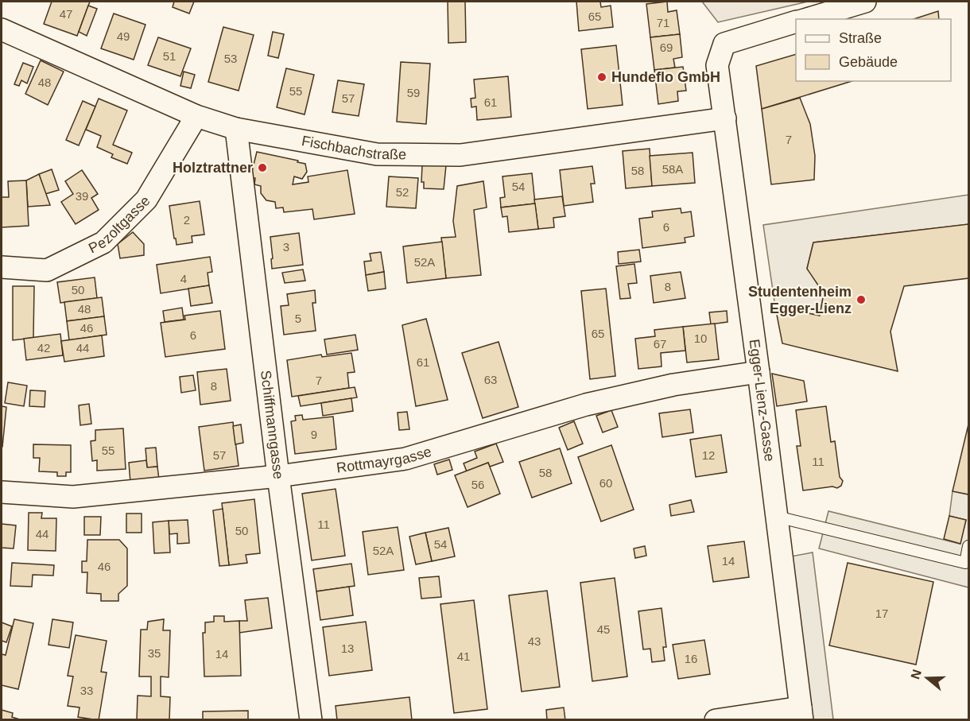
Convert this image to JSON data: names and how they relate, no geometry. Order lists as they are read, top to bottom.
{
  "streets": {
    "street": [
      "Fischbachstraße",
      "Pezoltgasse",
      "Egger-Lienz-Gasse",
      "Schiffmanngasse",
      "Rottmayrgasse"
    ]
  },
  "crossings": [
    ["Fischbachstraße", "Pezoltgasse"],
    ["Fischbachstraße", "Egger-Lienz-Gasse"],
    ["Fischbachstraße", "Schiffmanngasse"],
    ["Egger-Lienz-Gasse", "Rottmayrgasse"],
    ["Schiffmanngasse", "Rottmayrgasse"]
  ],
  "places": ["Hundeflo GmbH", "Holztrattner", "Studentenheim Egger-Lienz"],
  "house_numbers": [
    "47",
    "65",
    "71",
    "49",
    "69",
    "51",
    "53",
    "48",
    "55",
    "59",
    "57",
    "61",
    "7",
    "58A",
    "58",
    "54",
    "52",
    "39",
    "2",
    "6",
    "3",
    "52A",
    "4",
    "8",
    "50",
    "48",
    "5",
    "46",
    "65",
    "6",
    "10",
    "67",
    "42",
    "44",
    "61",
    "63",
    "7",
    "8",
    "9",
    "55",
    "57",
    "12",
    "11",
    "58",
    "60",
    "56",
    "11",
    "50",
    "44",
    "54",
    "52A",
    "14",
    "46",
    "17",
    "45",
    "43",
    "13",
    "35",
    "14",
    "41",
    "16",
    "33"
  ],
  "legend": ["Straße", "Gebäude"],
  "north": "left"
}
